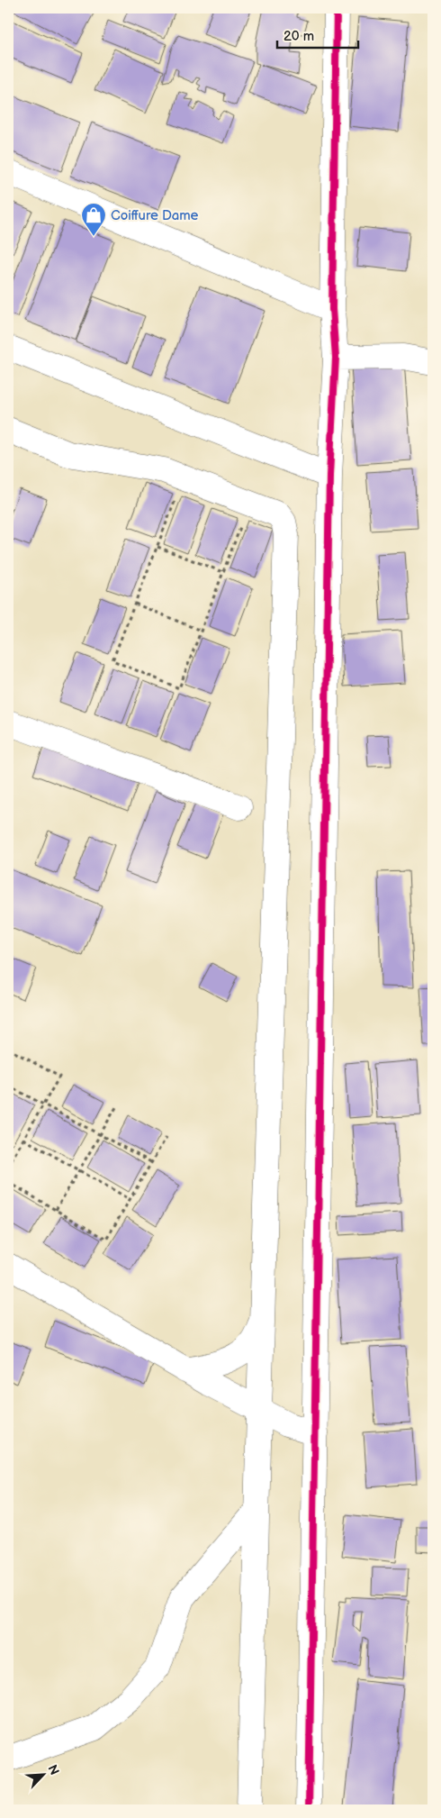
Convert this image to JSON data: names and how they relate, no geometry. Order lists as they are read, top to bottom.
{
  "places": {
    "shop": ["Coiffure Dame"]
  },
  "scale_bar": "20 m",
  "north": "top right"
}
